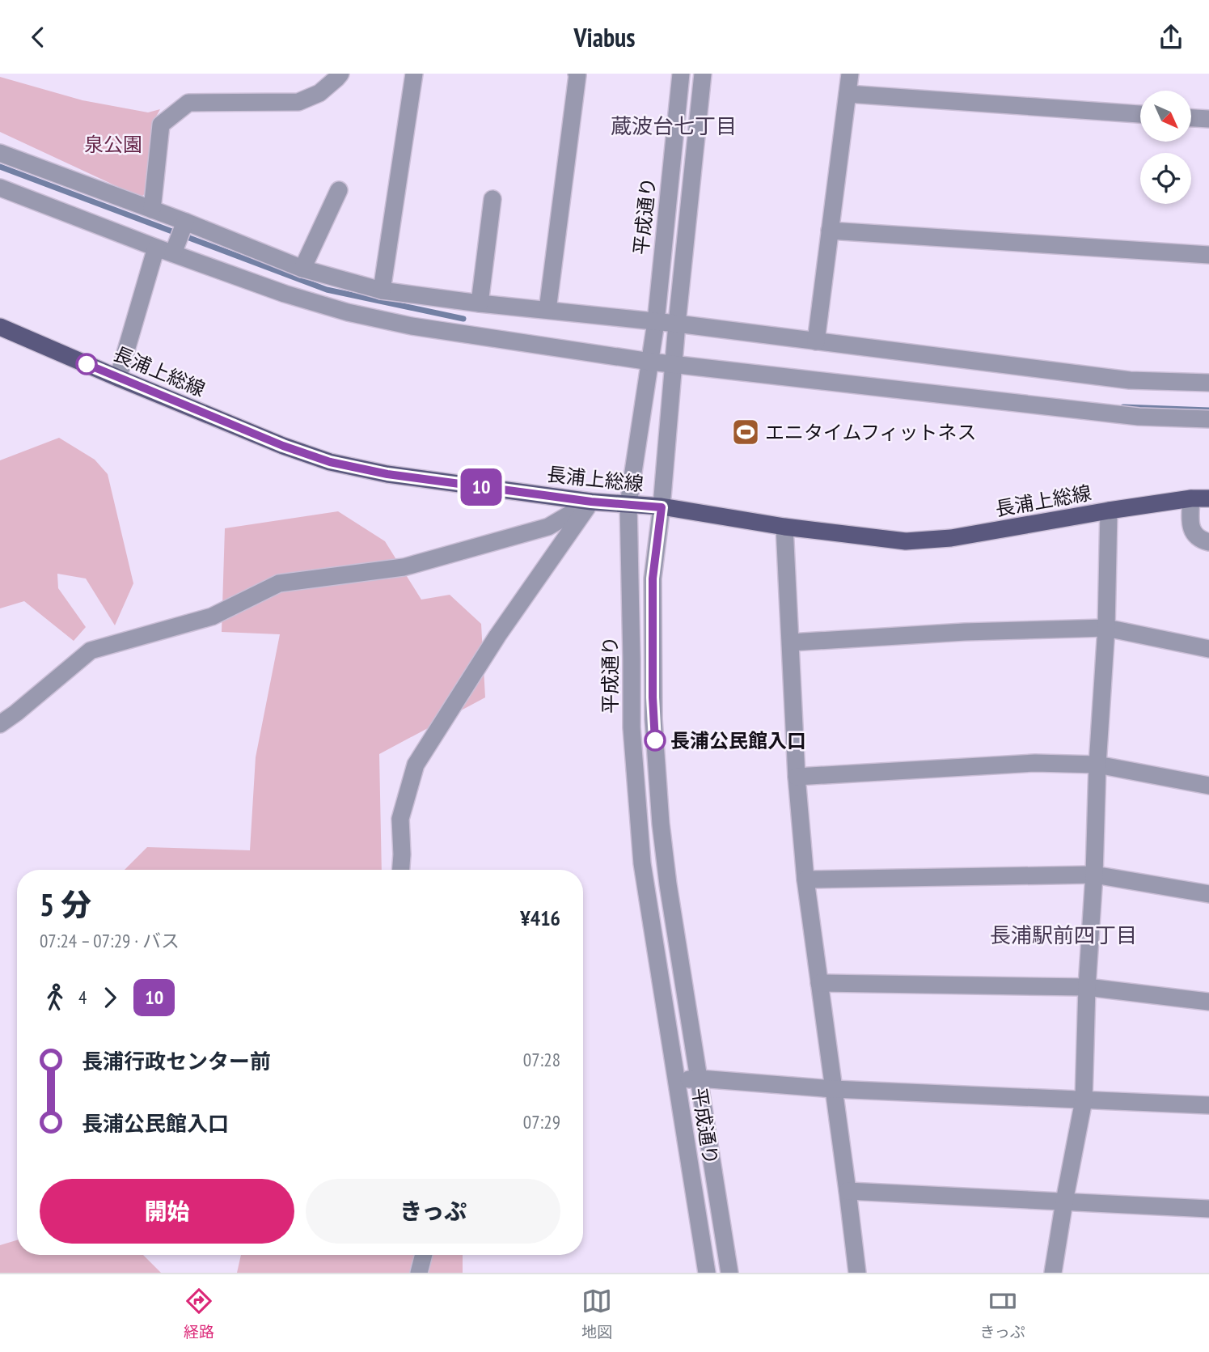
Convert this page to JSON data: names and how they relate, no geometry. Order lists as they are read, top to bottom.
{
  "streets": {
    "main road": ["長浦上総線"],
    "street": ["平成通り"]
  },
  "crossings": [
    ["平成通り", "長浦上総線"]
  ],
  "districts": ["蔵波台七丁目", "長浦駅前四丁目"],
  "parks": ["泉公園"],
  "places": {
    "sports": ["エニタイムフィットネス"],
    "other": ["長浦公民館入口"]
  },
  "lines": ["bus line 10"],
  "north": "bottom right",
  "page": {
    "header": "Viabus",
    "on_map": "10",
    "heading": ["5 分", "07:24 – 07:29 · バス", "¥416"],
    "legs": ["4", "10"],
    "list": [
      {
        "name": "長浦行政センター前",
        "value": "07:28"
      },
      {
        "name": "長浦公民館入口",
        "value": "07:29"
      }
    ],
    "buttons": ["開始", "きっぷ"],
    "tabs": ["経路", "地図", "きっぷ"]
  }
}
